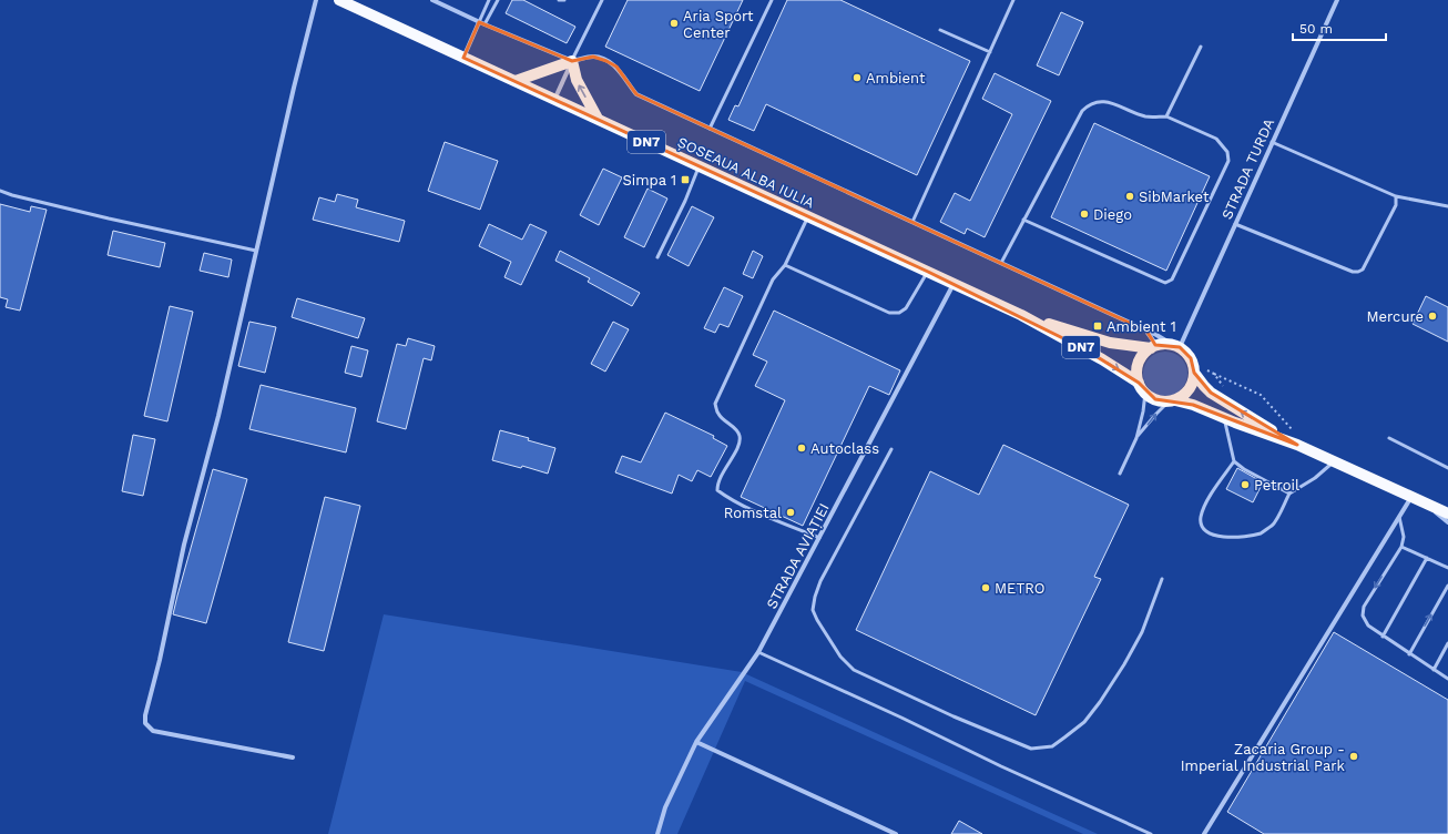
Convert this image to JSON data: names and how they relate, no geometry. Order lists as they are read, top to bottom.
{
  "streets": {
    "main road": ["DN7", "ȘOSEAUA ALBA IULIA"],
    "street": ["STRADA TURDA", "STRADA AVIAȚIEI"]
  },
  "crossings": [
    ["DN7", "STRADA TURDA"],
    ["DN7", "ȘOSEAUA ALBA IULIA"],
    ["STRADA TURDA", "ȘOSEAUA ALBA IULIA"],
    ["ȘOSEAUA ALBA IULIA", "STRADA AVIAȚIEI"]
  ],
  "places": {
    "other": [
      "Aria Sport Center",
      "Ambient",
      "SibMarket",
      "Diego",
      "Mercure",
      "Autoclass",
      "Petroil",
      "Romstal",
      "METRO",
      "Zacaria Group - Imperial Industrial Park"
    ],
    "transit": ["Simpa 1", "Ambient 1"]
  },
  "scale_bar": "50 m"
}
